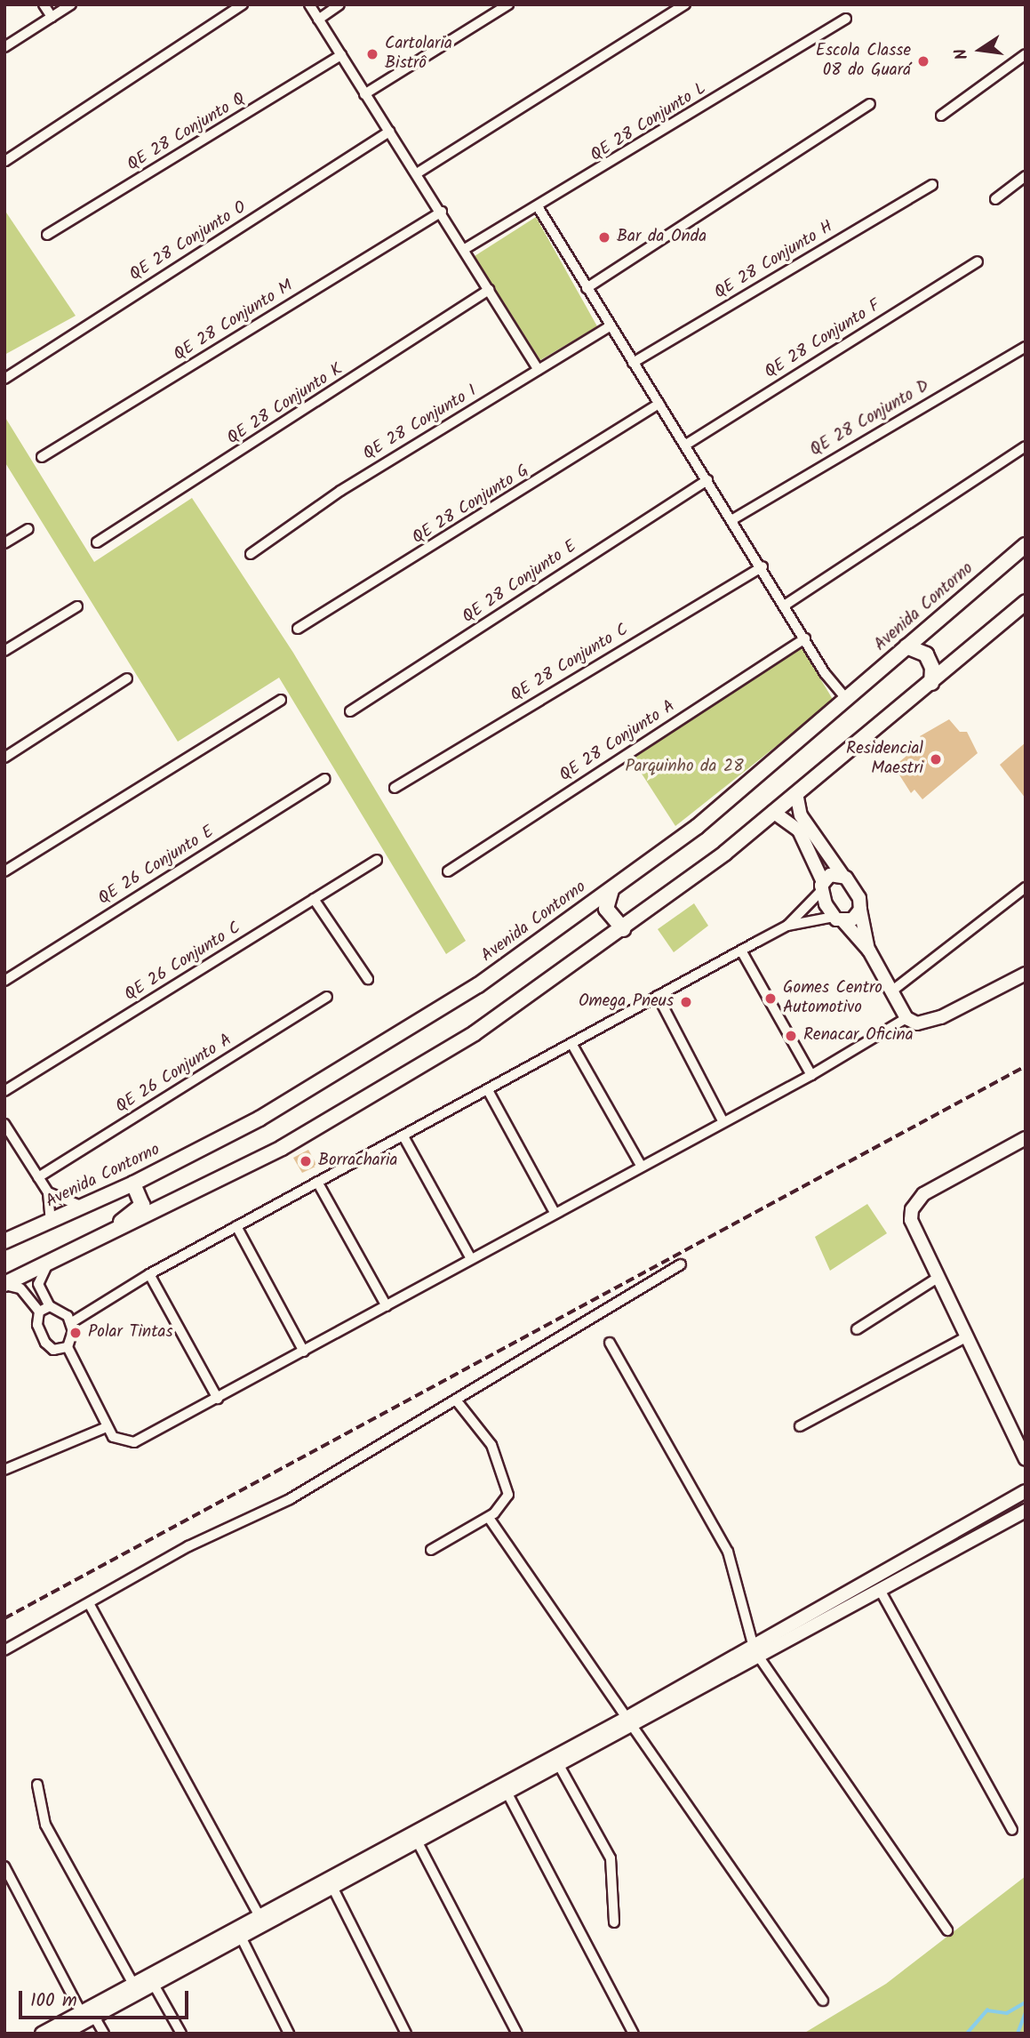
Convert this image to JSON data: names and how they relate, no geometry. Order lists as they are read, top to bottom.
{
  "streets": {
    "main road": ["Avenida Contorno"],
    "street": [
      "QE 28 Conjunto L",
      "QE 28 Conjunto Q",
      "QE 28 Conjunto O",
      "QE 28 Conjunto H",
      "QE 28 Conjunto M",
      "QE 28 Conjunto F",
      "QE 28 Conjunto K",
      "QE 28 Conjunto D",
      "QE 28 Conjunto I",
      "QE 28 Conjunto G",
      "QE 28 Conjunto E",
      "QE 28 Conjunto C",
      "QE 28 Conjunto A",
      "QE 26 Conjunto E",
      "QE 26 Conjunto C",
      "QE 26 Conjunto A"
    ]
  },
  "parks": ["Parquinho da 28"],
  "places": [
    "Cartolaria Bistrô",
    "Escola Classe 08 do Guará",
    "Bar da Onda",
    "Residencial Maestri",
    "Gomes Centro Automotivo",
    "Omega Pneus",
    "Renacar Oficina",
    "Borracharia",
    "Polar Tintas"
  ],
  "scale_bar": "100 m",
  "north": "left"
}
